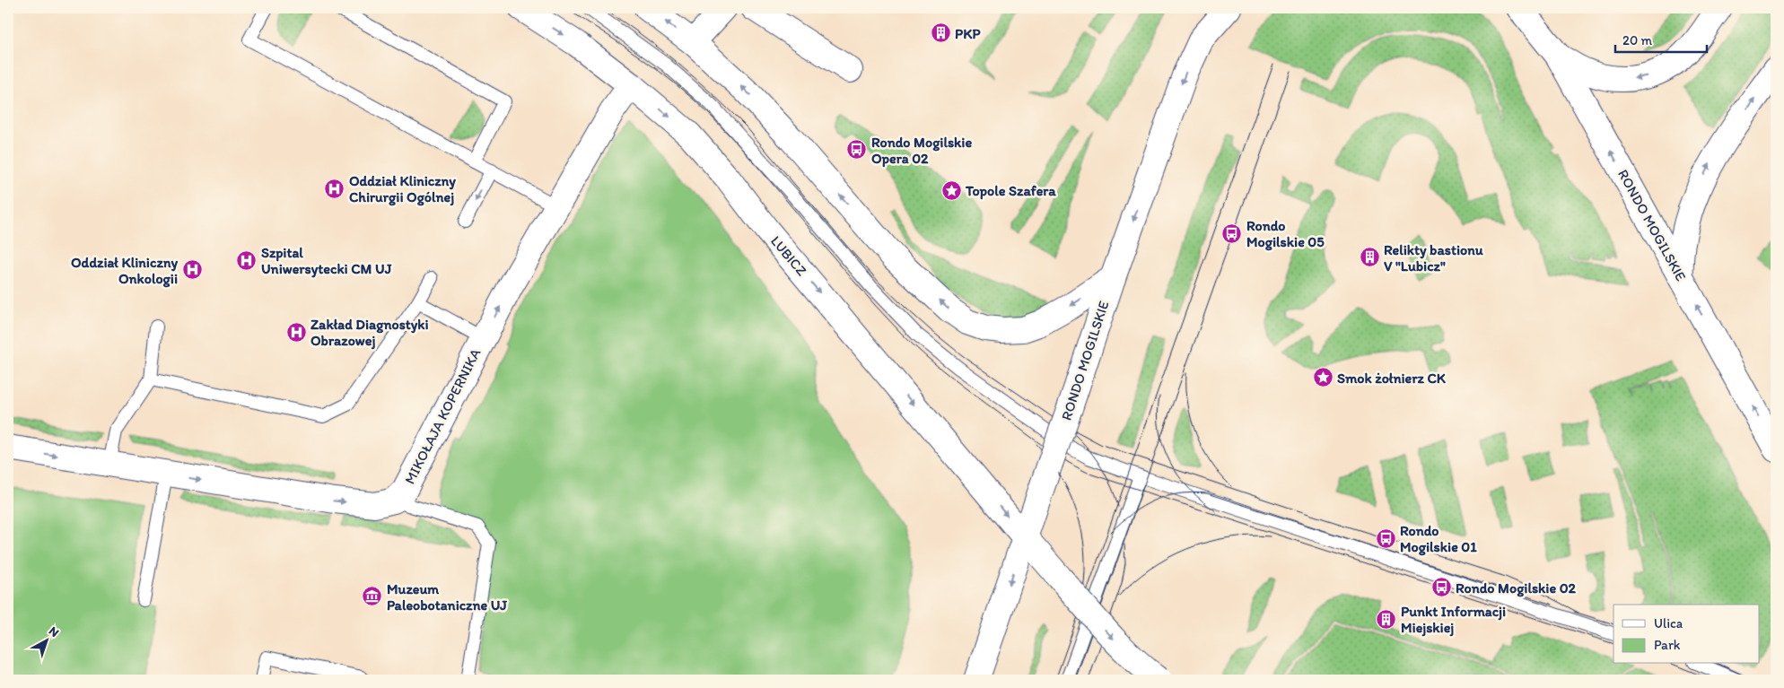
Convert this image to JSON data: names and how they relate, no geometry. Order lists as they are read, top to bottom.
{
  "streets": {
    "street": ["RONDO MOGILSKIE", "LUBICZ", "MIKOŁAJA KOPERNIKA"]
  },
  "crossings": [
    ["RONDO MOGILSKIE", "LUBICZ"],
    ["LUBICZ", "MIKOŁAJA KOPERNIKA"]
  ],
  "one_way": ["LUBICZ", "MIKOŁAJA KOPERNIKA"],
  "places": {
    "building": ["PKP", "Relikty bastionu V \"Lubicz\"", "Punkt Informacji Miejskiej"],
    "bus stop": [
      "Rondo Mogilskie Opera 02",
      "Rondo Mogilskie 05",
      "Rondo Mogilskie 01",
      "Rondo Mogilskie 02"
    ],
    "hospital": [
      "Oddział Kliniczny Chirurgii Ogólnej",
      "Szpital Uniwersytecki CM UJ",
      "Oddział Kliniczny Onkologii",
      "Zakład Diagnostyki Obrazowej"
    ],
    "place": ["Topole Szafera", "Smok żołnierz CK"],
    "museum": ["Muzeum Paleobotaniczne UJ"]
  },
  "legend": ["Ulica", "Park"],
  "scale_bar": "20 m",
  "north": "top right"
}
